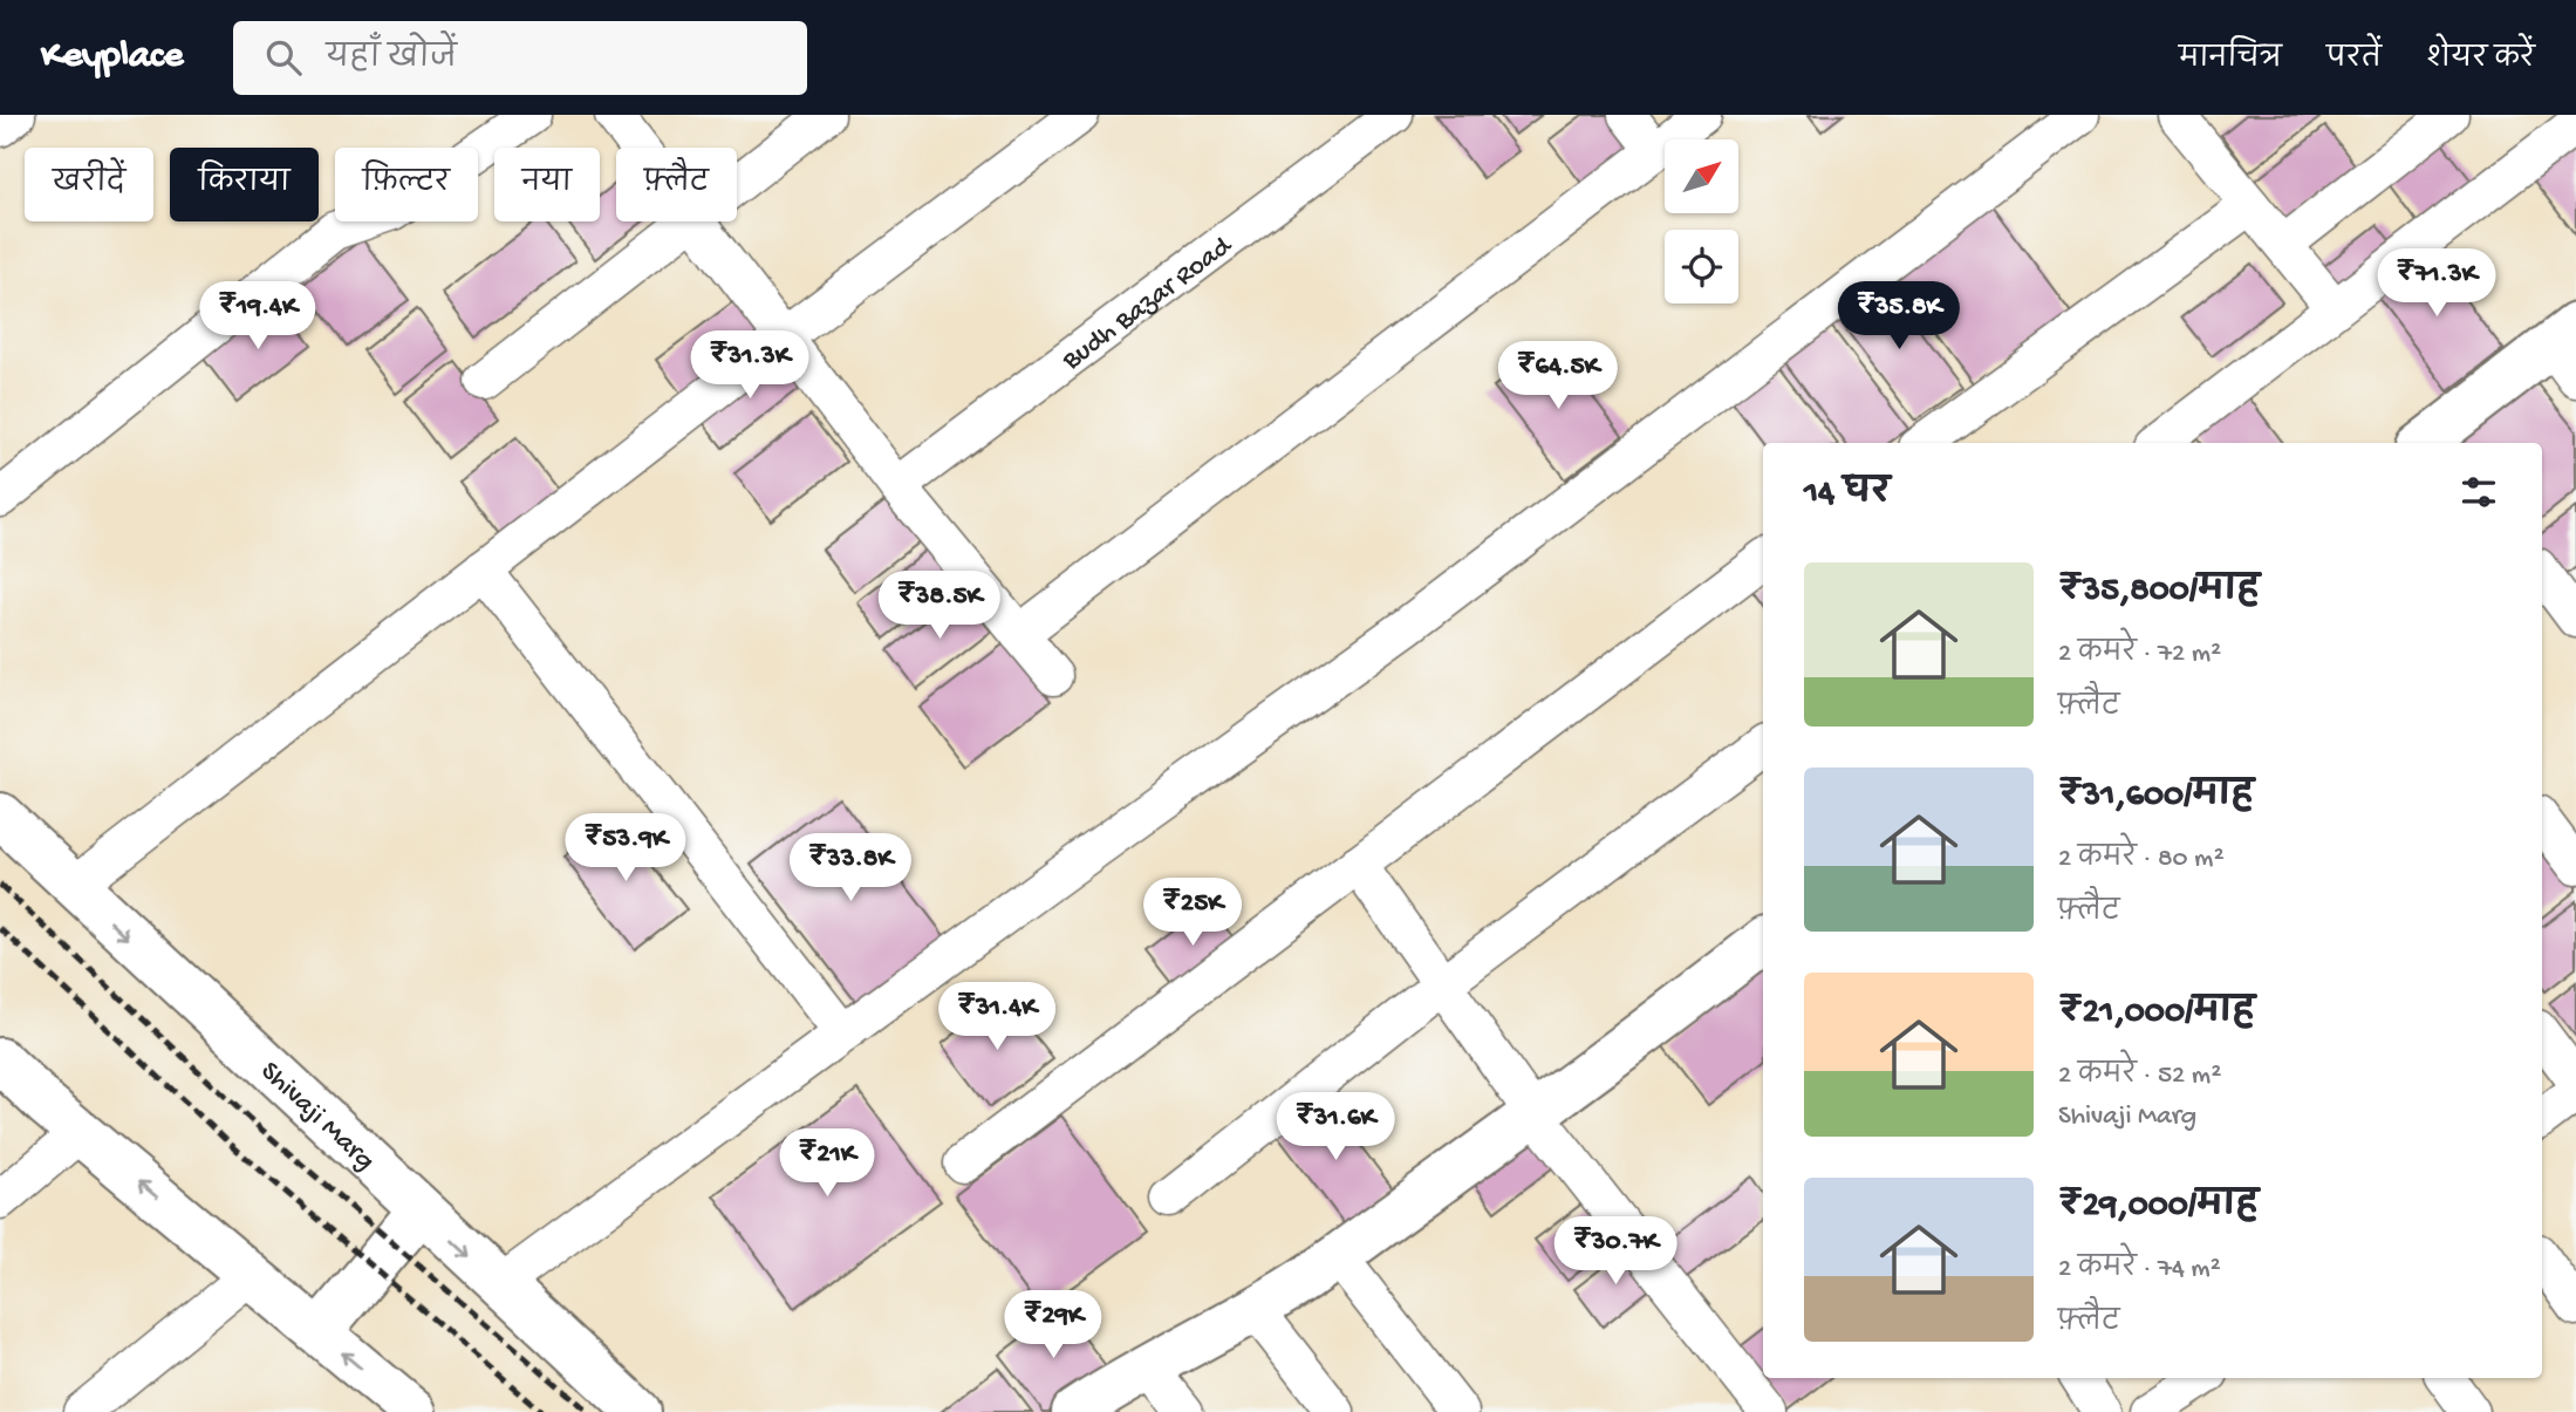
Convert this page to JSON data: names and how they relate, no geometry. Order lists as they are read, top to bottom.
{
  "streets": {
    "main road": ["Shivaji Marg"],
    "street": ["Budh Bazar Road"]
  },
  "north": "top right",
  "page": {
    "header": "Keyplace",
    "search": "यहाँ खोजें",
    "nav": ["मानचित्र", "परतें", "शेयर करें"],
    "chip": [
      "खरीदें",
      "किराया",
      "फ़िल्टर",
      "नया",
      "फ़्लैट"
    ],
    "price": [
      "₹71.3K",
      "₹19.4K",
      "₹35.8K",
      "₹31.3K",
      "₹64.5K",
      "₹38.5K",
      "₹53.9K",
      "₹33.8K",
      "₹25K",
      "₹31.4K",
      "₹31.6K",
      "₹21K",
      "₹30.7K",
      "₹29K"
    ],
    "heading": "14 घर",
    "list": [
      {
        "name": "₹35,800/माह",
        "note": "2 कमरे · 72 m² · फ़्लैट"
      },
      {
        "name": "₹31,600/माह",
        "note": "2 कमरे · 80 m² · फ़्लैट"
      },
      {
        "name": "₹21,000/माह",
        "note": "2 कमरे · 52 m² · Shivaji Marg"
      },
      {
        "name": "₹29,000/माह",
        "note": "2 कमरे · 74 m² · फ़्लैट"
      }
    ]
  }
}
